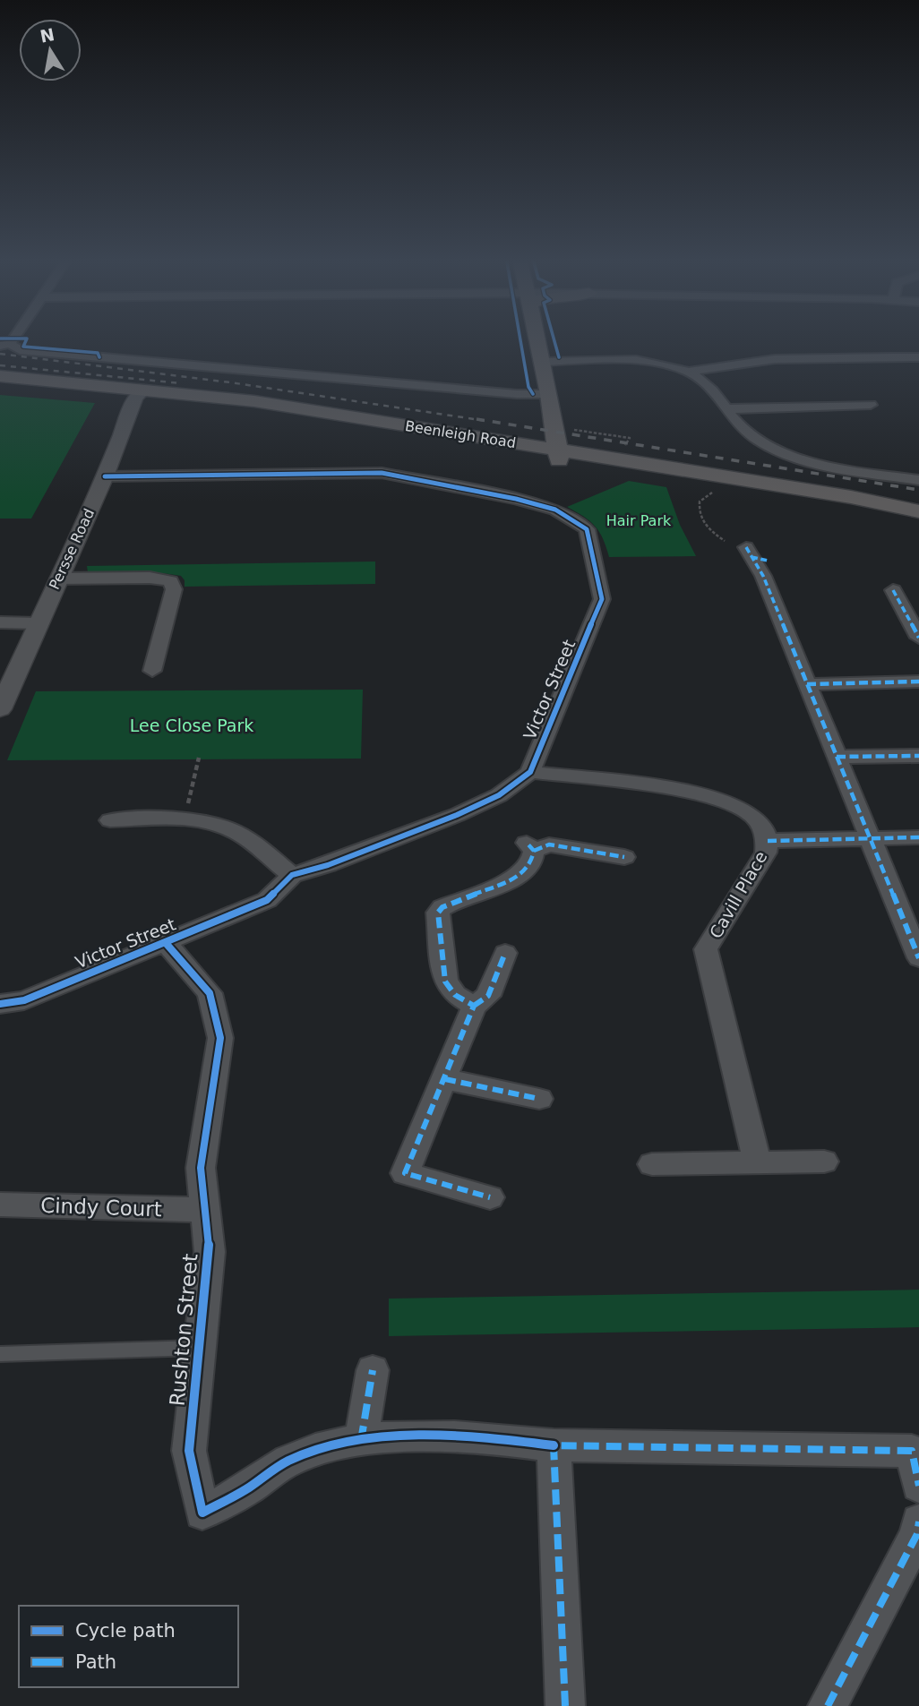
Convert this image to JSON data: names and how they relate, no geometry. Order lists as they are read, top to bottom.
{
  "streets": {
    "main road": ["Beenleigh Road"],
    "street": [
      "Persse Road",
      "Victor Street",
      "Cavill Place",
      "Cindy Court",
      "Rushton Street"
    ]
  },
  "crossings": [
    ["Beenleigh Road", "Persse Road"],
    ["Persse Road", "Victor Street"],
    ["Victor Street", "Cavill Place"],
    ["Victor Street", "Rushton Street"],
    ["Cindy Court", "Rushton Street"]
  ],
  "parks": ["Hair Park", "Lee Close Park"],
  "legend": ["Cycle path", "Path"],
  "north": "top"
}
